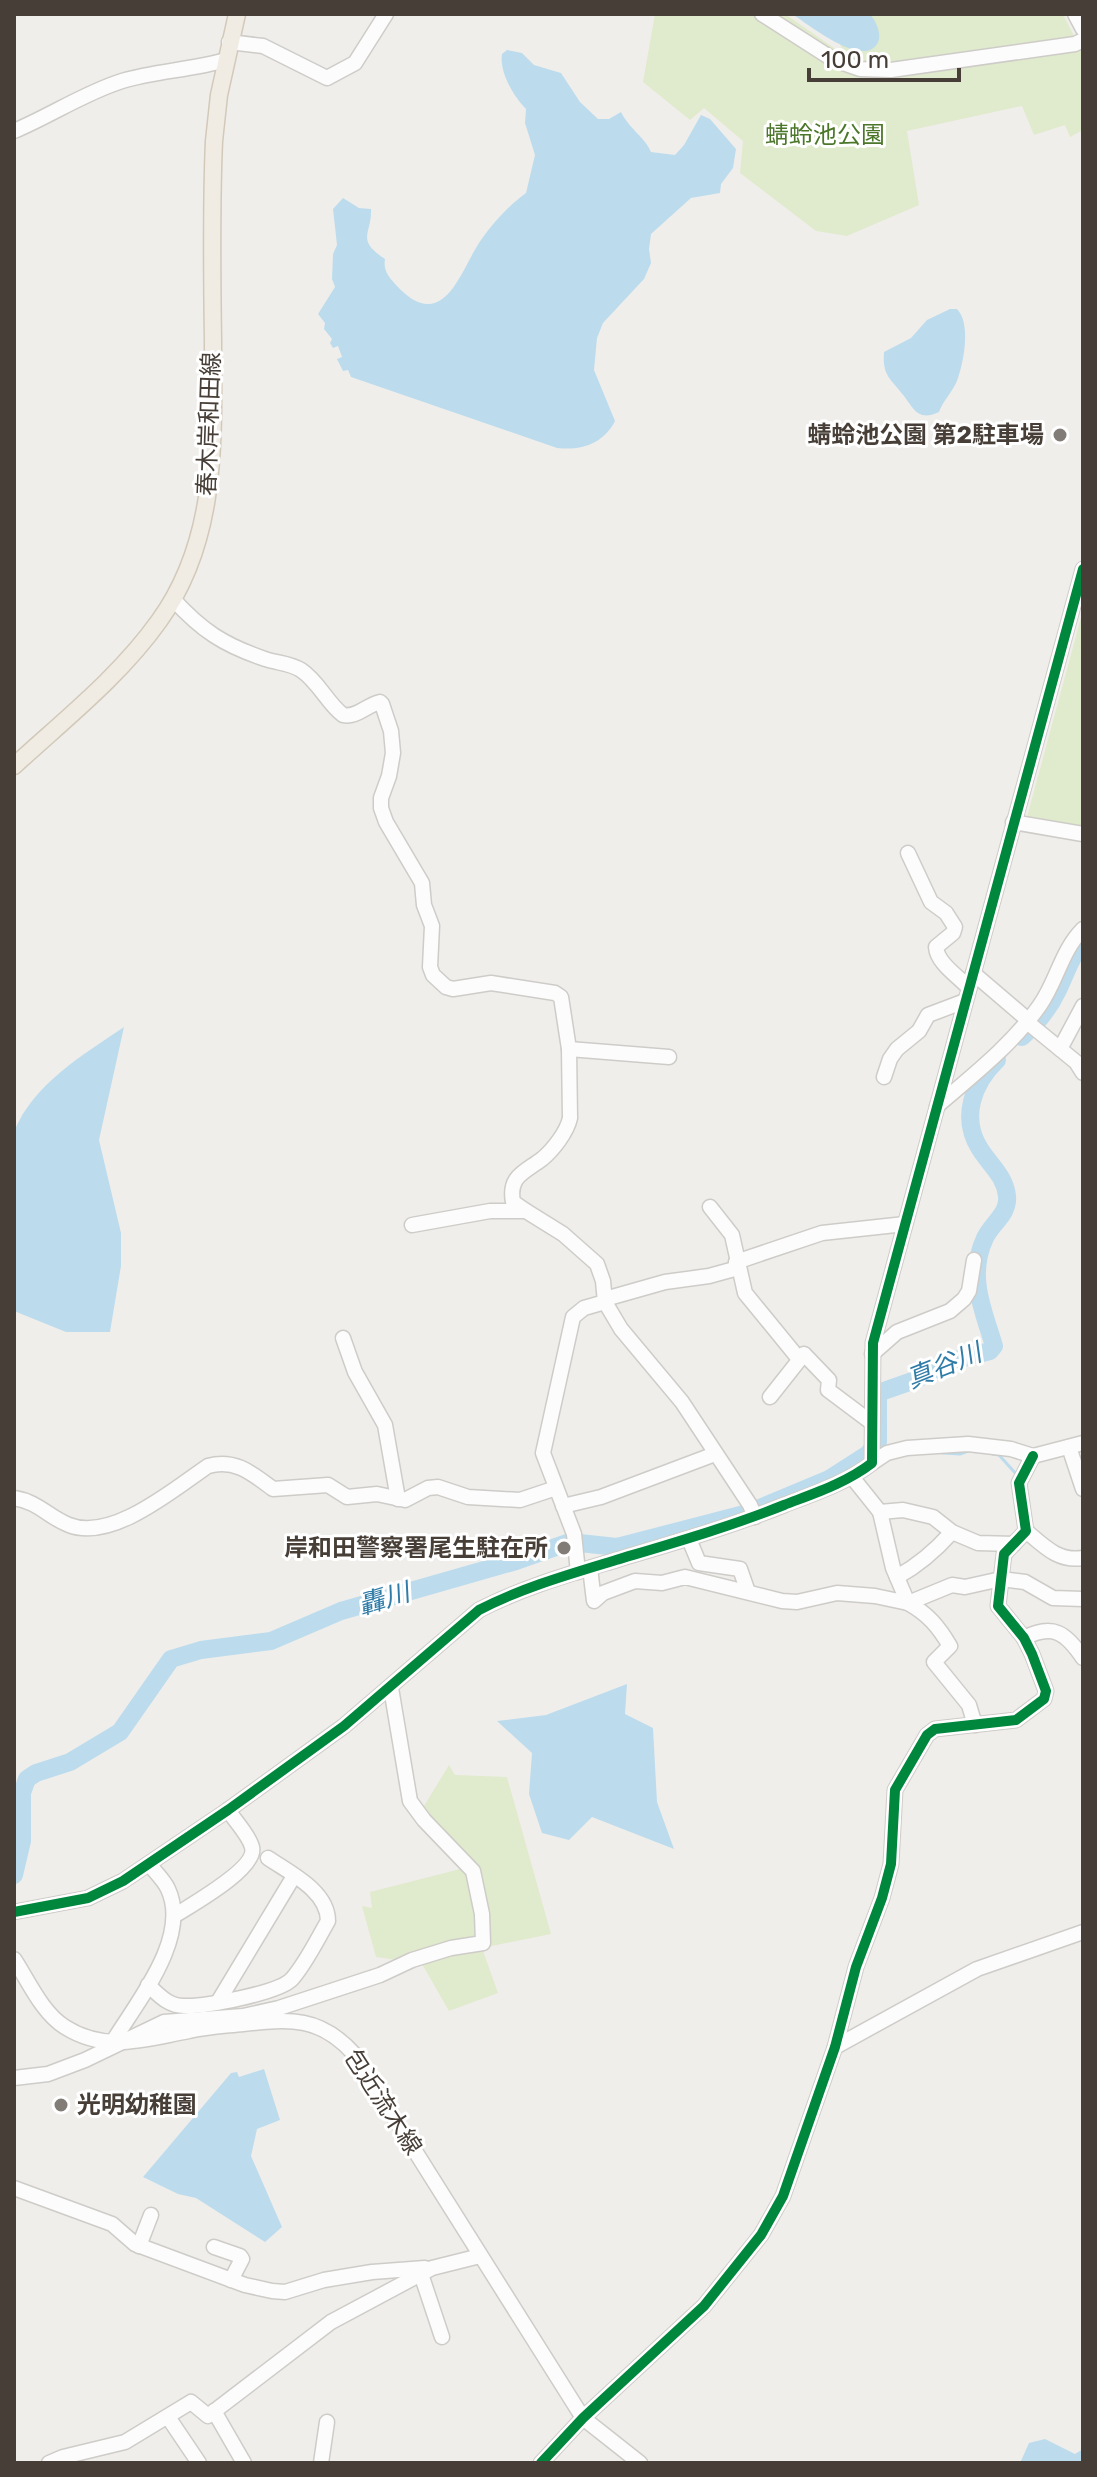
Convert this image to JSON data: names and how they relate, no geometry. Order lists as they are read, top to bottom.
{
  "streets": {
    "main road": ["春木岸和田線"],
    "street": ["包近流木線"]
  },
  "water": ["真谷川", "轟川"],
  "parks": ["蜻蛉池公園"],
  "places": ["蜻蛉池公園 第2駐車場", "岸和田警察署尾生駐在所", "光明幼稚園"],
  "scale_bar": "100 m"
}
